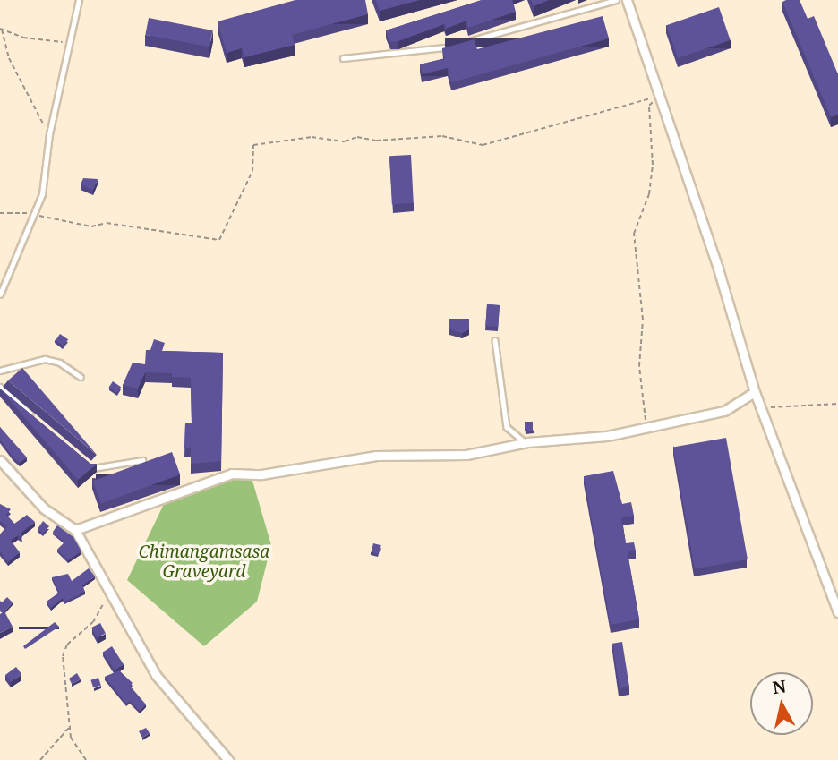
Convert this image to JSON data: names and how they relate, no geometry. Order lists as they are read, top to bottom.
{
  "parks": ["Chimangamsasa Graveyard"],
  "north": "top"
}
